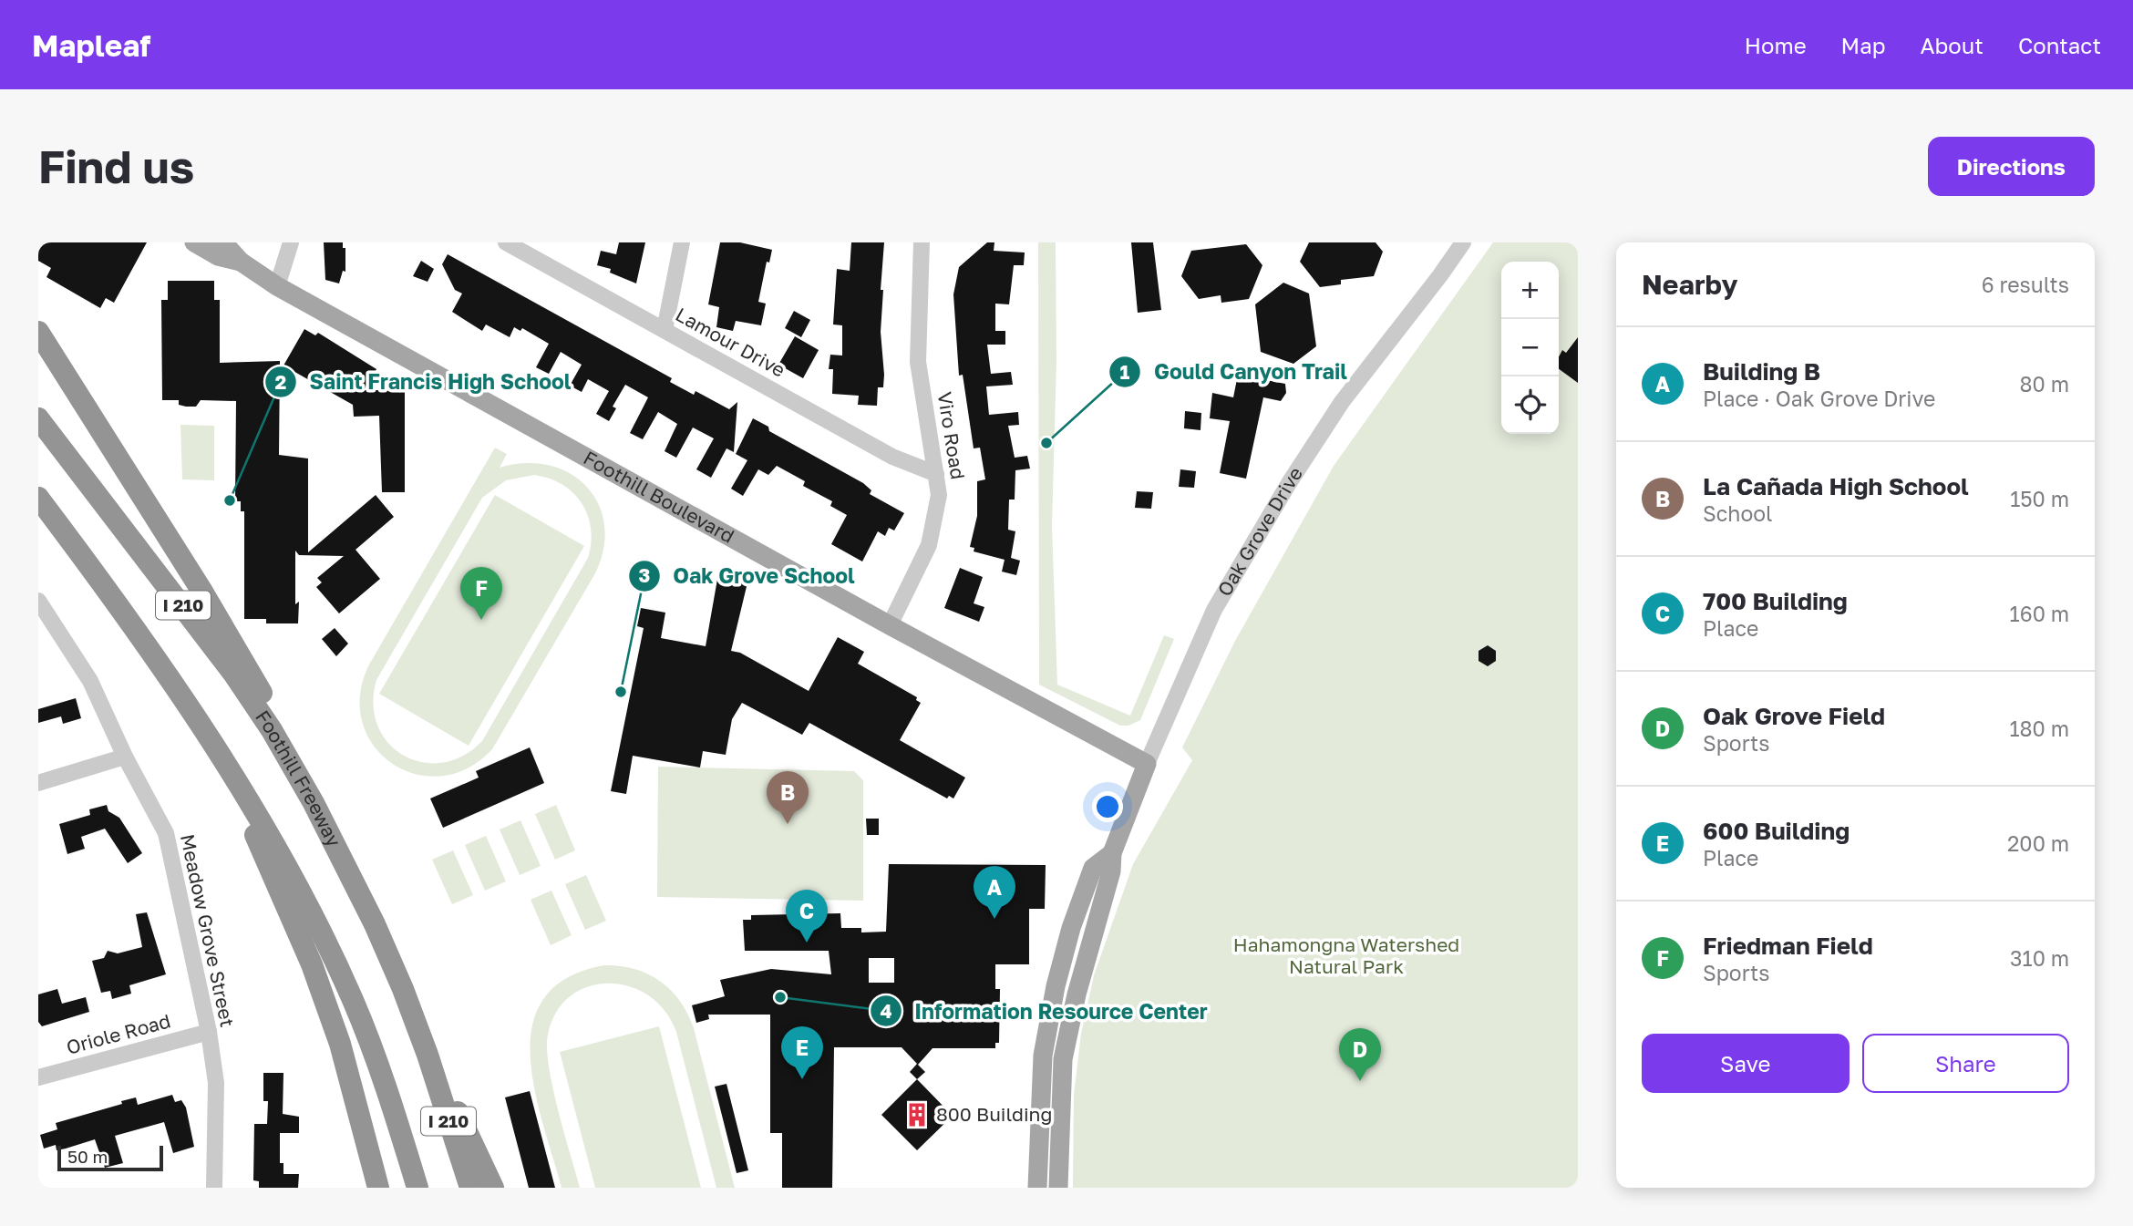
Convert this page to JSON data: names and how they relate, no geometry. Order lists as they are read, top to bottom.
{
  "streets": {
    "highway": ["I 210", "Foothill Freeway"],
    "main road": ["Foothill Boulevard", "Oak Grove Drive"],
    "street": [
      "Lamour Drive",
      "Viro Road",
      "Meadow Grove Street",
      "Oriole Road"
    ]
  },
  "crossings": [
    ["Lamour Drive", "Viro Road"],
    ["Viro Road", "Foothill Boulevard"],
    ["Foothill Boulevard", "Oak Grove Drive"],
    ["Meadow Grove Street", "Oriole Road"]
  ],
  "parks": ["Hahamongna Watershed Natural Park"],
  "places": {
    "other": [
      "Gould Canyon Trail",
      "Saint Francis High School",
      "Oak Grove School",
      "Information Resource Center"
    ],
    "building": ["800 Building"]
  },
  "scale_bar": "50 m",
  "page": {
    "header": "Mapleaf",
    "nav": [
      "Home",
      "Map",
      "About",
      "Contact"
    ],
    "buttons": [
      "Directions",
      ["Save", "Share"]
    ],
    "title": "Find us",
    "heading": ["Nearby", "6 results"],
    "map_buttons": ["+", "−"],
    "list": [
      {
        "mark": "A",
        "name": "Building B",
        "note": "Place · Oak Grove Drive",
        "value": "80 m"
      },
      {
        "mark": "B",
        "name": "La Cañada High School",
        "note": "School",
        "value": "150 m"
      },
      {
        "mark": "C",
        "name": "700 Building",
        "note": "Place",
        "value": "160 m"
      },
      {
        "mark": "D",
        "name": "Oak Grove Field",
        "note": "Sports",
        "value": "180 m"
      },
      {
        "mark": "E",
        "name": "600 Building",
        "note": "Place",
        "value": "200 m"
      },
      {
        "mark": "F",
        "name": "Friedman Field",
        "note": "Sports",
        "value": "310 m"
      }
    ],
    "pins": [
      "F",
      "B",
      "A",
      "C",
      "E",
      "D"
    ],
    "scale": "50 m"
  }
}
